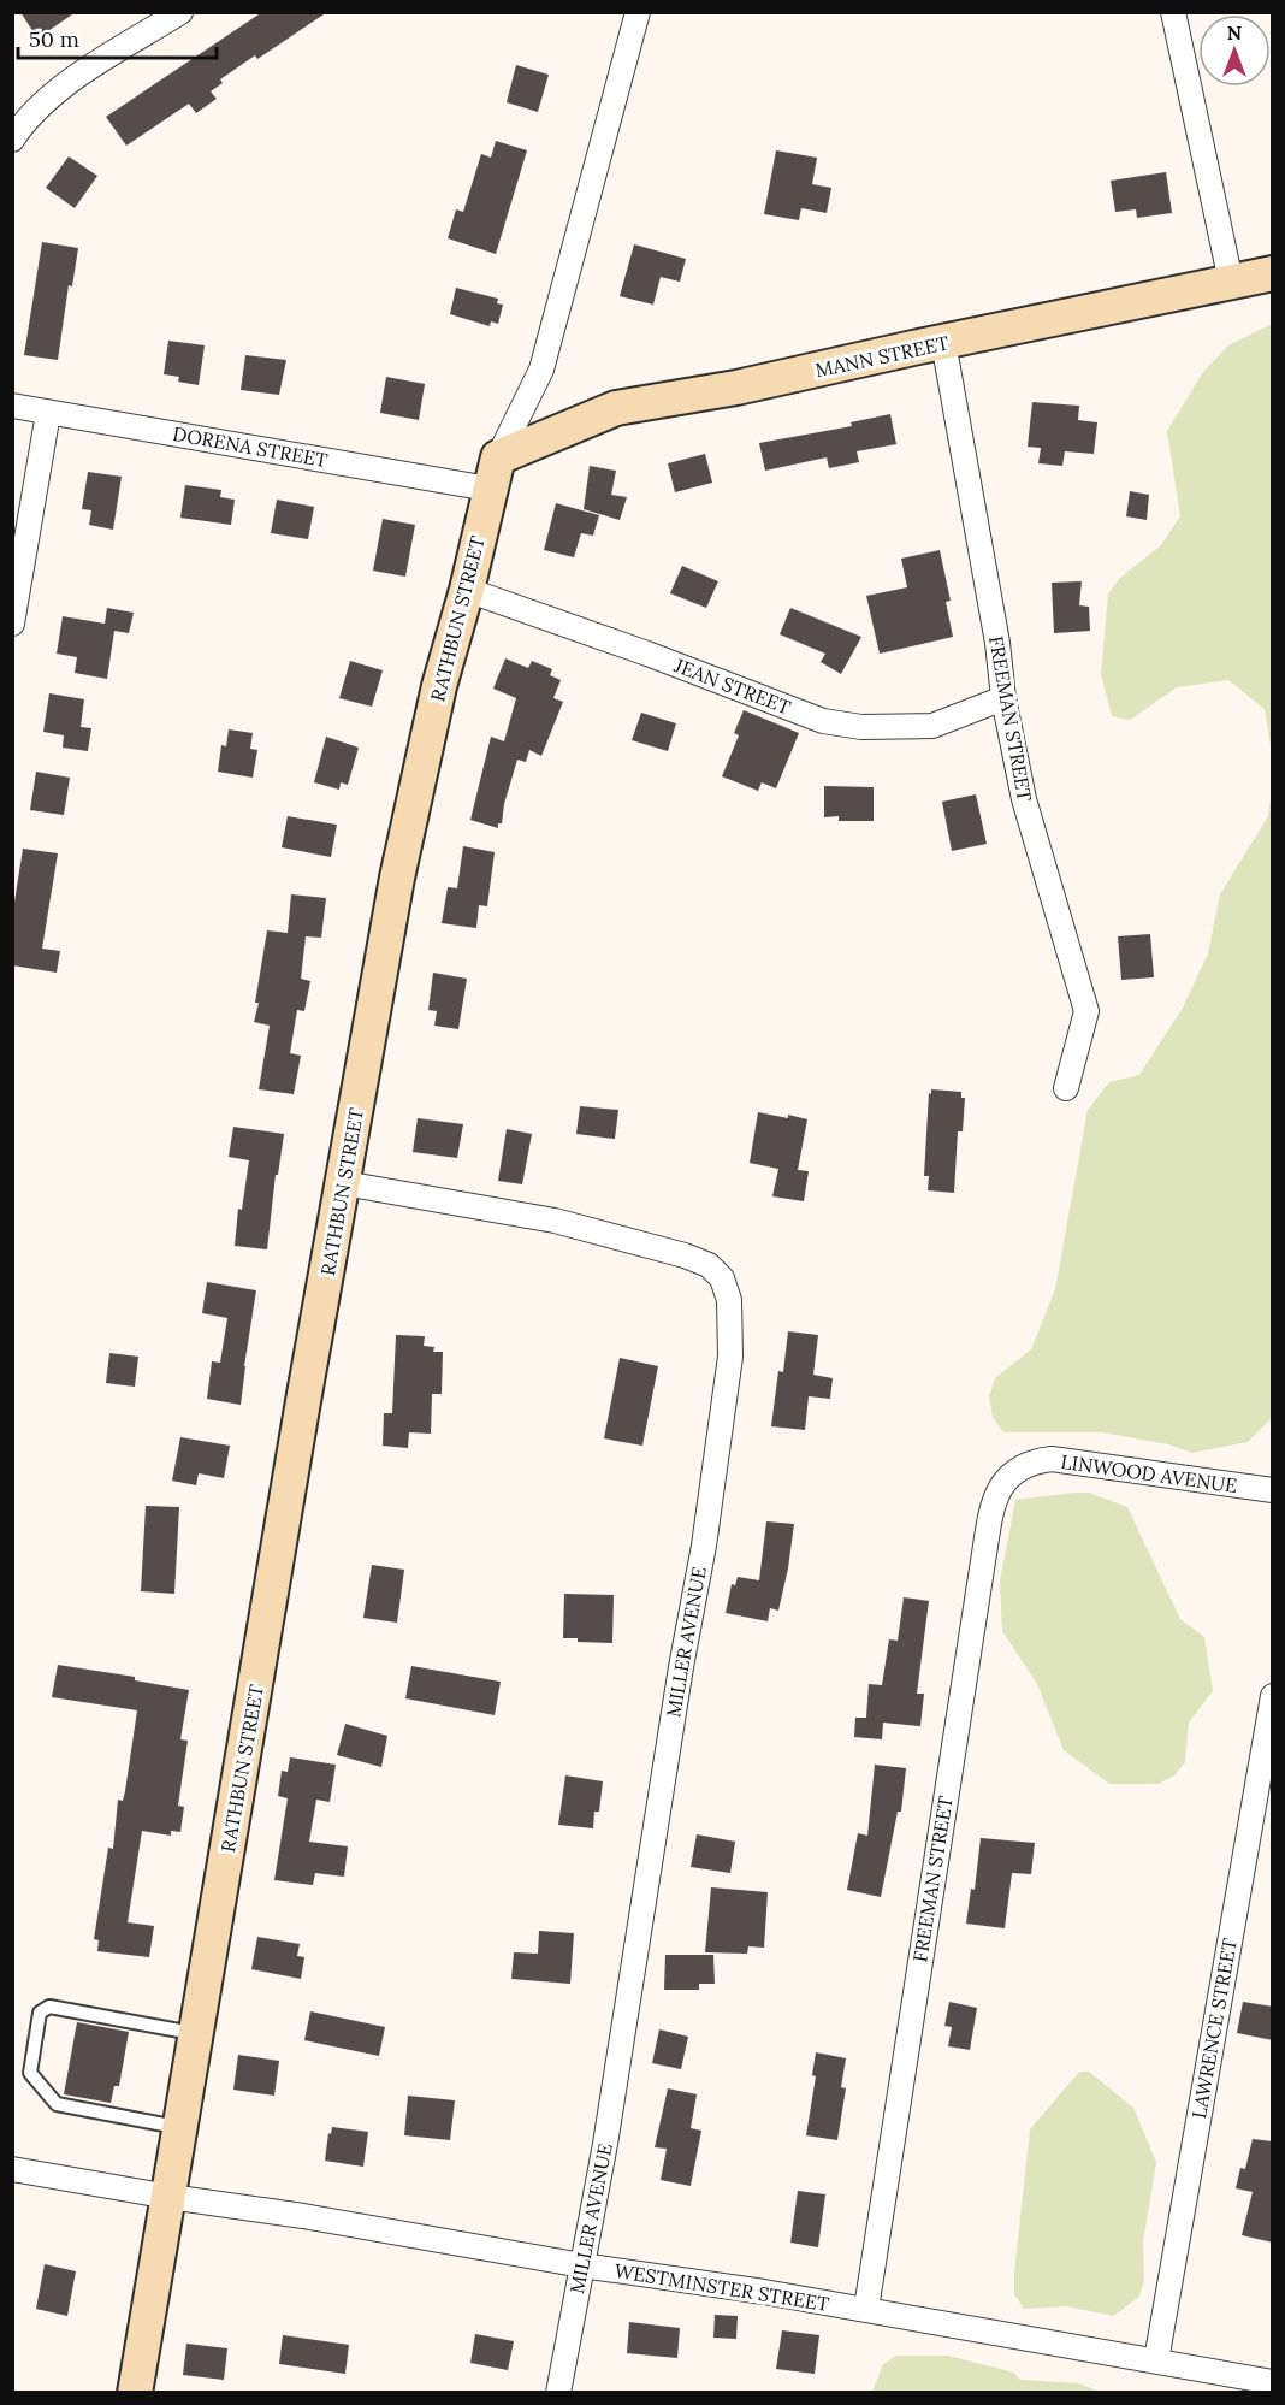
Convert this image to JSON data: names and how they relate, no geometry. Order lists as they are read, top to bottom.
{
  "streets": {
    "street": [
      "MANN STREET",
      "DORENA STREET",
      "RATHBUN STREET",
      "JEAN STREET",
      "FREEMAN STREET",
      "LINWOOD AVENUE",
      "MILLER AVENUE",
      "LAWRENCE STREET",
      "WESTMINSTER STREET"
    ]
  },
  "crossings": [
    ["MANN STREET", "DORENA STREET"],
    ["MANN STREET", "RATHBUN STREET"],
    ["MANN STREET", "FREEMAN STREET"],
    ["DORENA STREET", "RATHBUN STREET"],
    ["RATHBUN STREET", "JEAN STREET"],
    ["RATHBUN STREET", "MILLER AVENUE"],
    ["RATHBUN STREET", "WESTMINSTER STREET"],
    ["JEAN STREET", "FREEMAN STREET"],
    ["FREEMAN STREET", "LINWOOD AVENUE"],
    ["FREEMAN STREET", "WESTMINSTER STREET"],
    ["MILLER AVENUE", "WESTMINSTER STREET"],
    ["LAWRENCE STREET", "WESTMINSTER STREET"]
  ],
  "scale_bar": "50 m",
  "north": "top"
}
